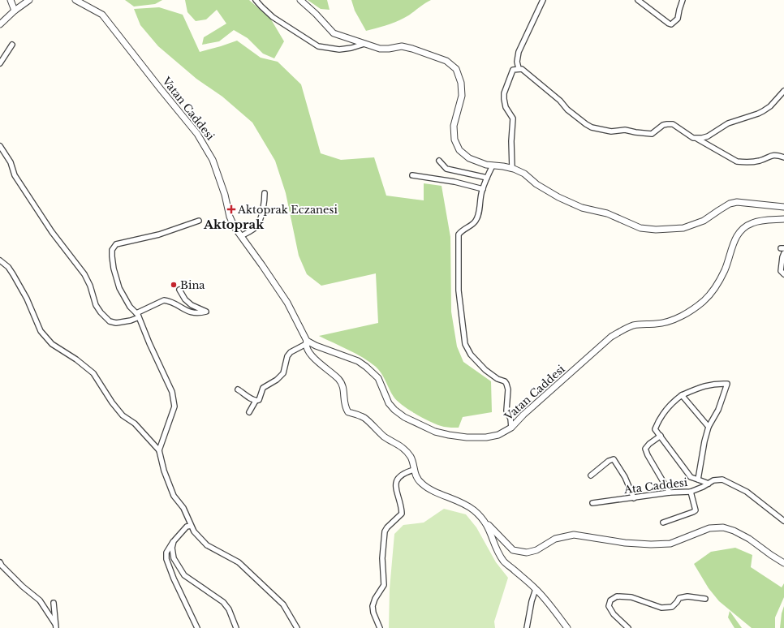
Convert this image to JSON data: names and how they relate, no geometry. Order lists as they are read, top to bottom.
{
  "streets": {
    "street": ["Vatan Caddesi", "Ata Caddesi"]
  },
  "districts": ["Aktoprak"],
  "places": {
    "health": ["Aktoprak Eczanesi"],
    "other": ["Bina"]
  }
}
